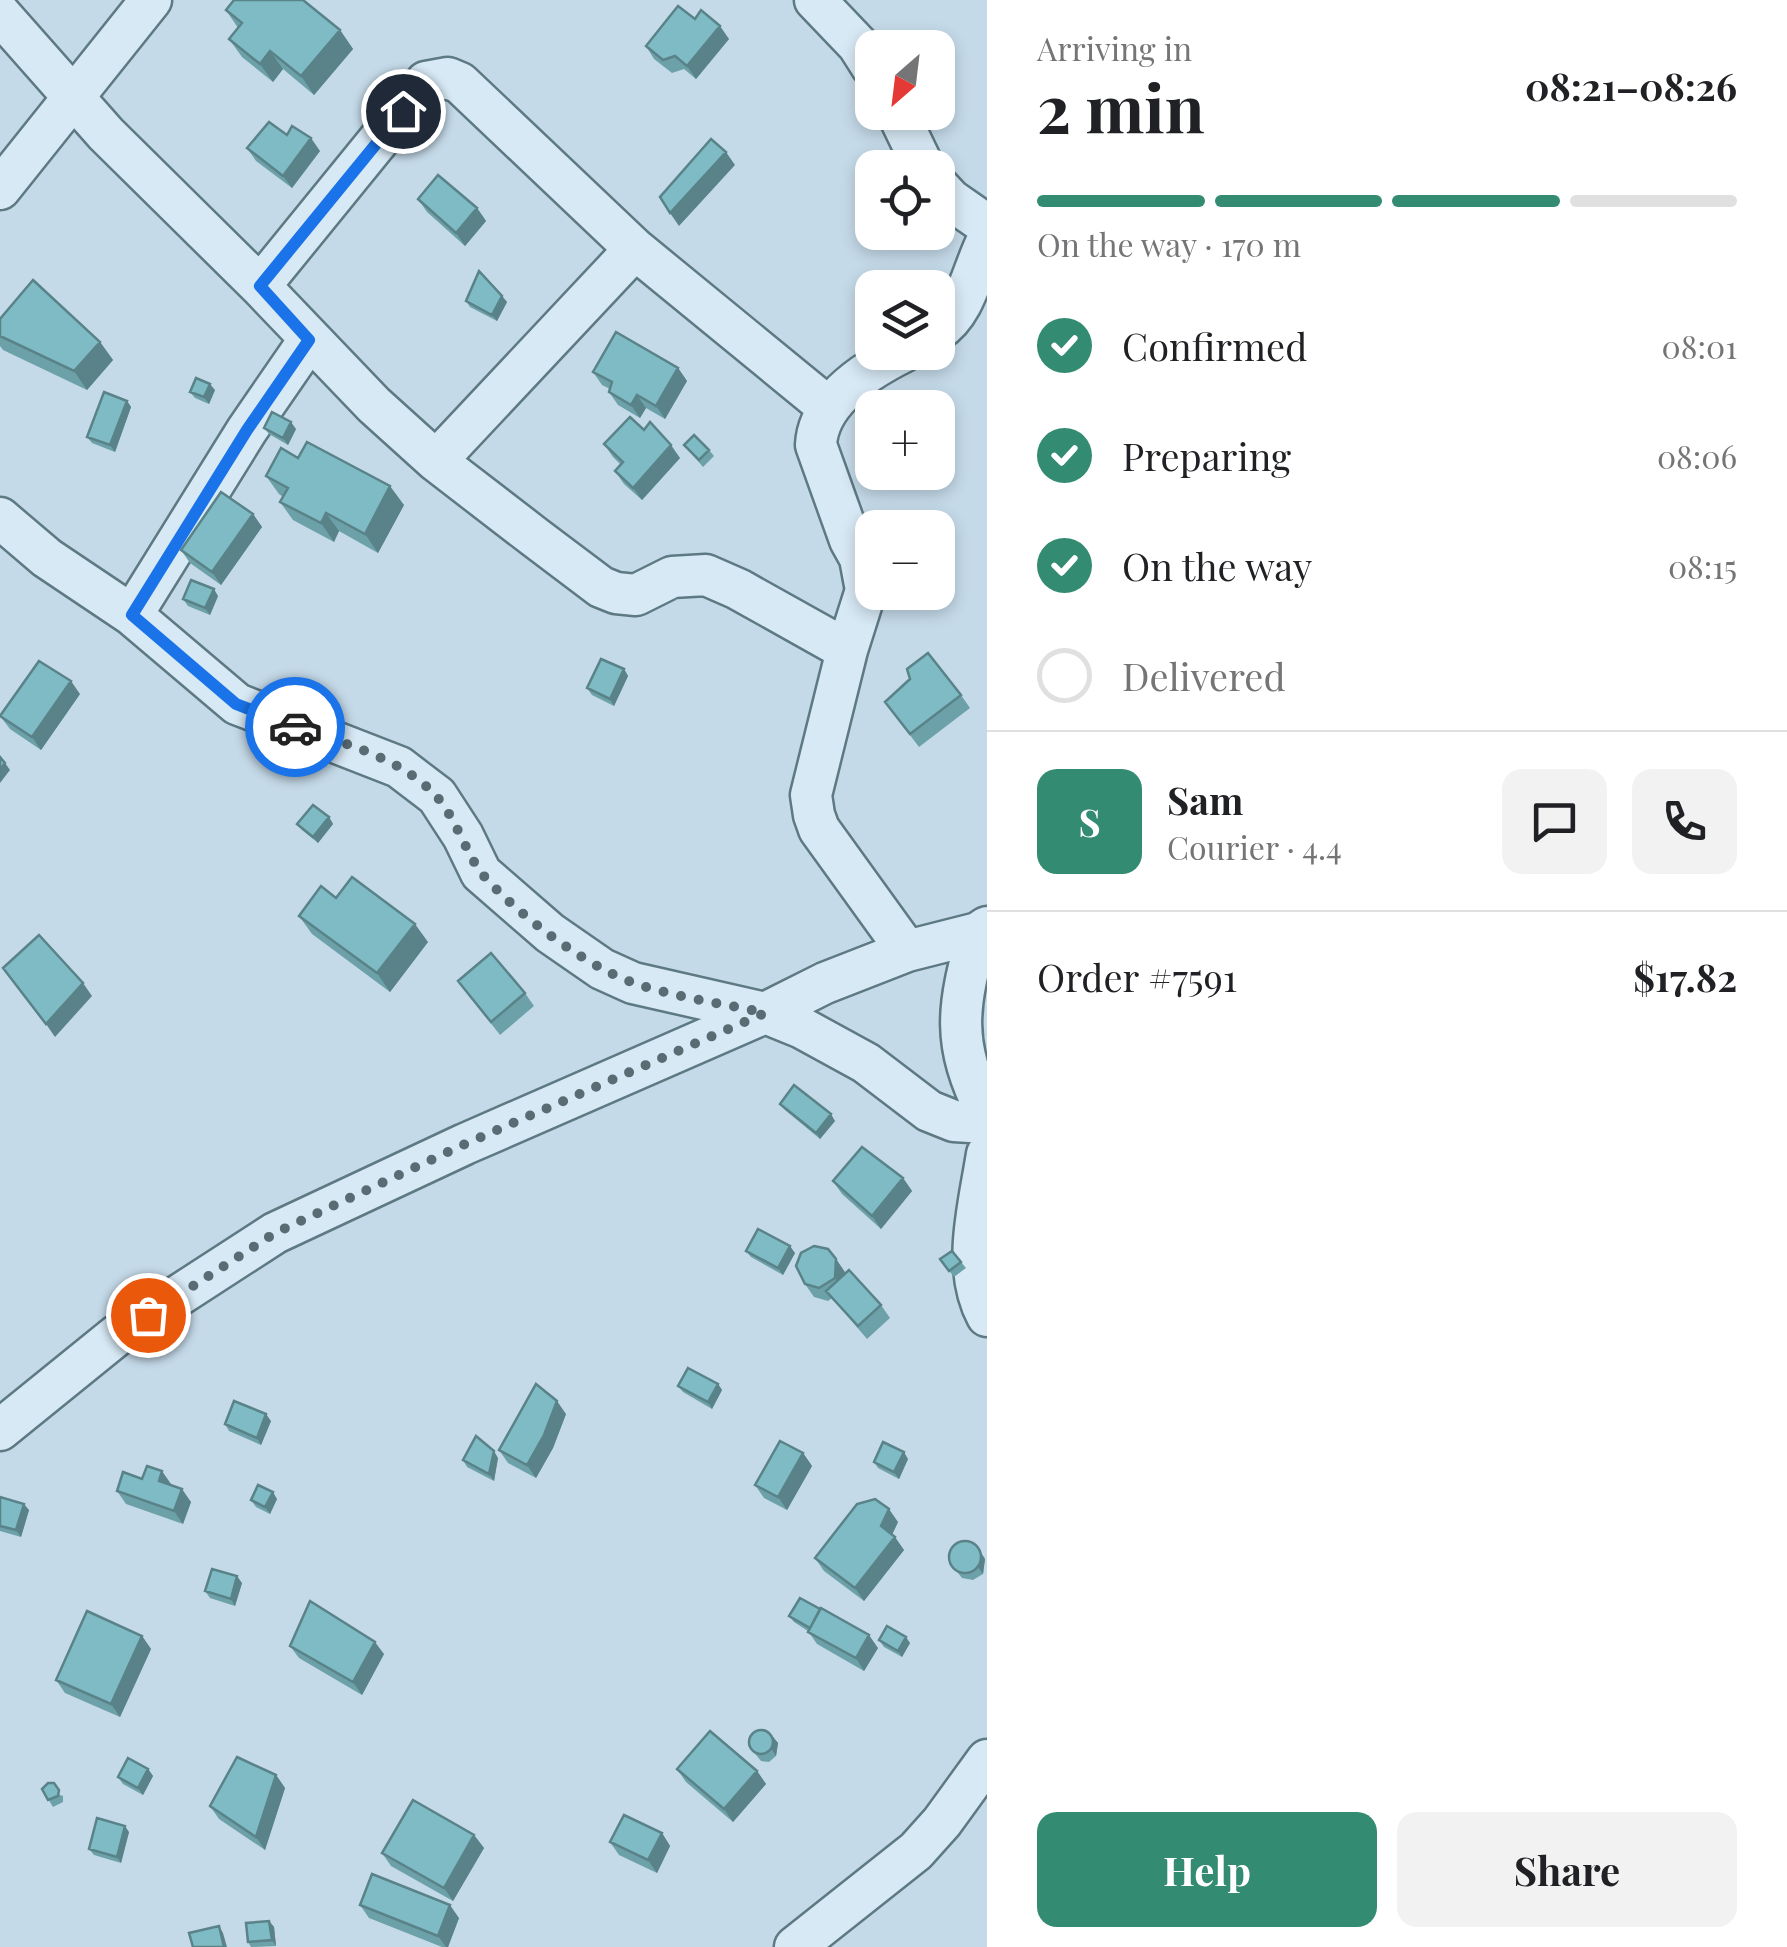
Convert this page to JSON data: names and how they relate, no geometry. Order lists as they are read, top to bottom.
{
  "north": "bottom left",
  "page": {
    "heading": ["2 min", "Arriving in", "08:21–08:26"],
    "panel": [
      "Sam",
      "Courier · 4.4",
      "Order #7591",
      "$17.82"
    ],
    "map_buttons": ["+", "−"],
    "bar": "On the way · 170 m",
    "list": [
      ["Confirmed", "08:01"],
      ["Preparing", "08:06"],
      ["On the way", "08:15"],
      "Delivered"
    ],
    "round": "S",
    "buttons": ["Help", "Share"]
  }
}
